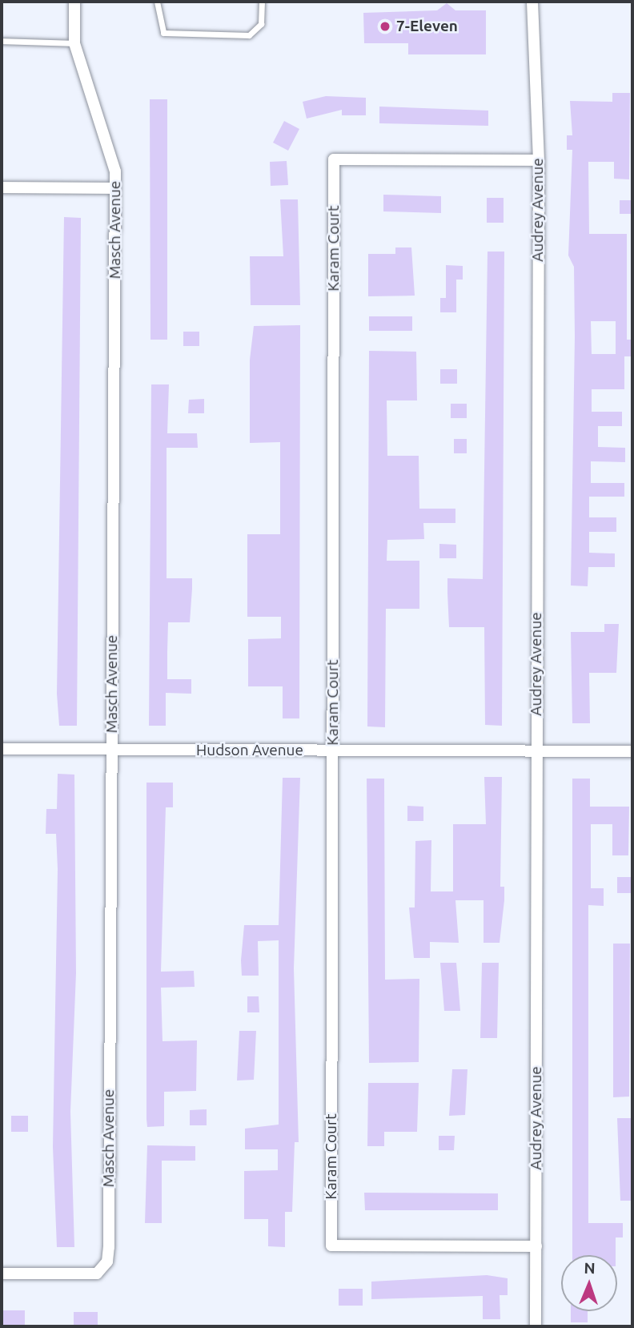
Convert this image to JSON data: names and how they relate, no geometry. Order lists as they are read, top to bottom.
{
  "streets": {
    "street": [
      "Audrey Avenue",
      "Masch Avenue",
      "Karam Court",
      "Hudson Avenue"
    ]
  },
  "crossings": [
    ["Audrey Avenue", "Karam Court"],
    ["Audrey Avenue", "Hudson Avenue"],
    ["Masch Avenue", "Hudson Avenue"],
    ["Karam Court", "Hudson Avenue"]
  ],
  "places": ["7-Eleven"],
  "north": "top"
}
